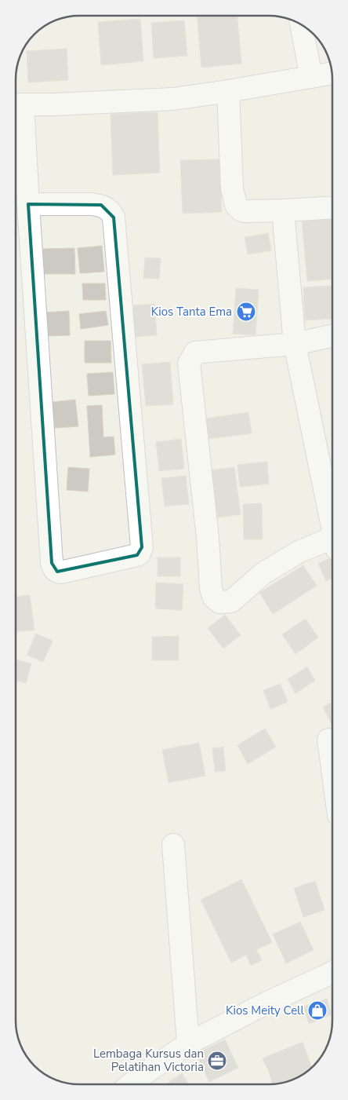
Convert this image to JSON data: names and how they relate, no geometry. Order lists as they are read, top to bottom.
{
  "places": {
    "supermarket": ["Kios Tanta Ema"],
    "shop": ["Kios Meity Cell"],
    "office": ["Lembaga Kursus dan Pelatihan Victoria"]
  }
}
